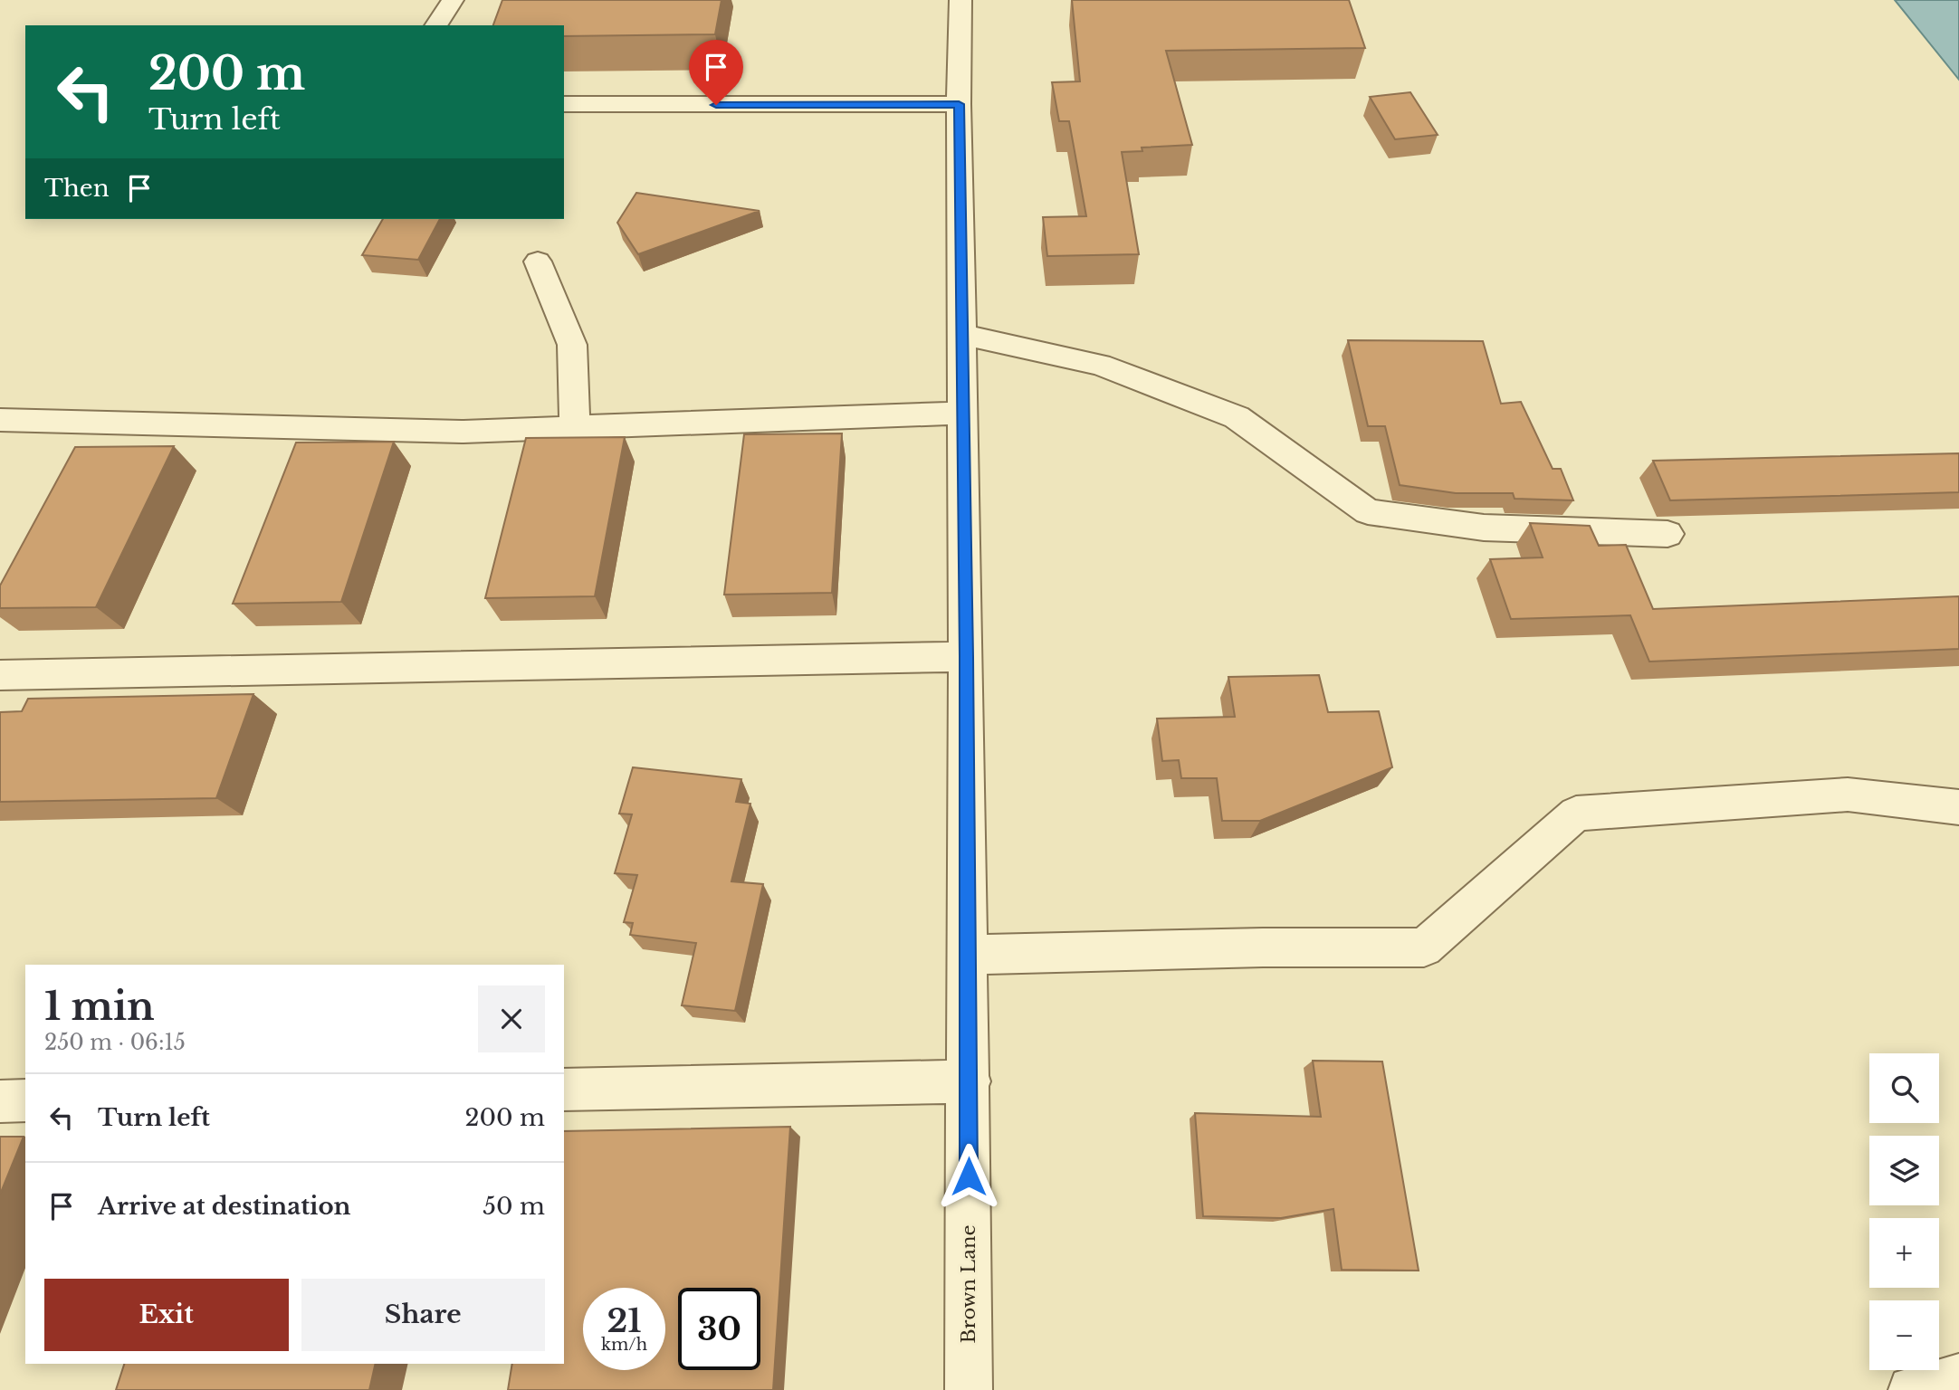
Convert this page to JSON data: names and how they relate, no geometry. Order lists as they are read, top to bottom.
{
  "streets": {
    "street": ["Brown Lane"]
  },
  "page": {
    "turn": ["200 m", "Turn left"],
    "then": "Then",
    "heading": ["1 min", "250 m · 06:15"],
    "map_buttons": ["+", "−"],
    "list": [
      {
        "name": "Turn left",
        "value": "200 m"
      },
      {
        "name": "Arrive at destination",
        "value": "50 m"
      }
    ],
    "buttons": ["Exit", "Share"],
    "speed": "21 km/h",
    "limit": "30"
  }
}
